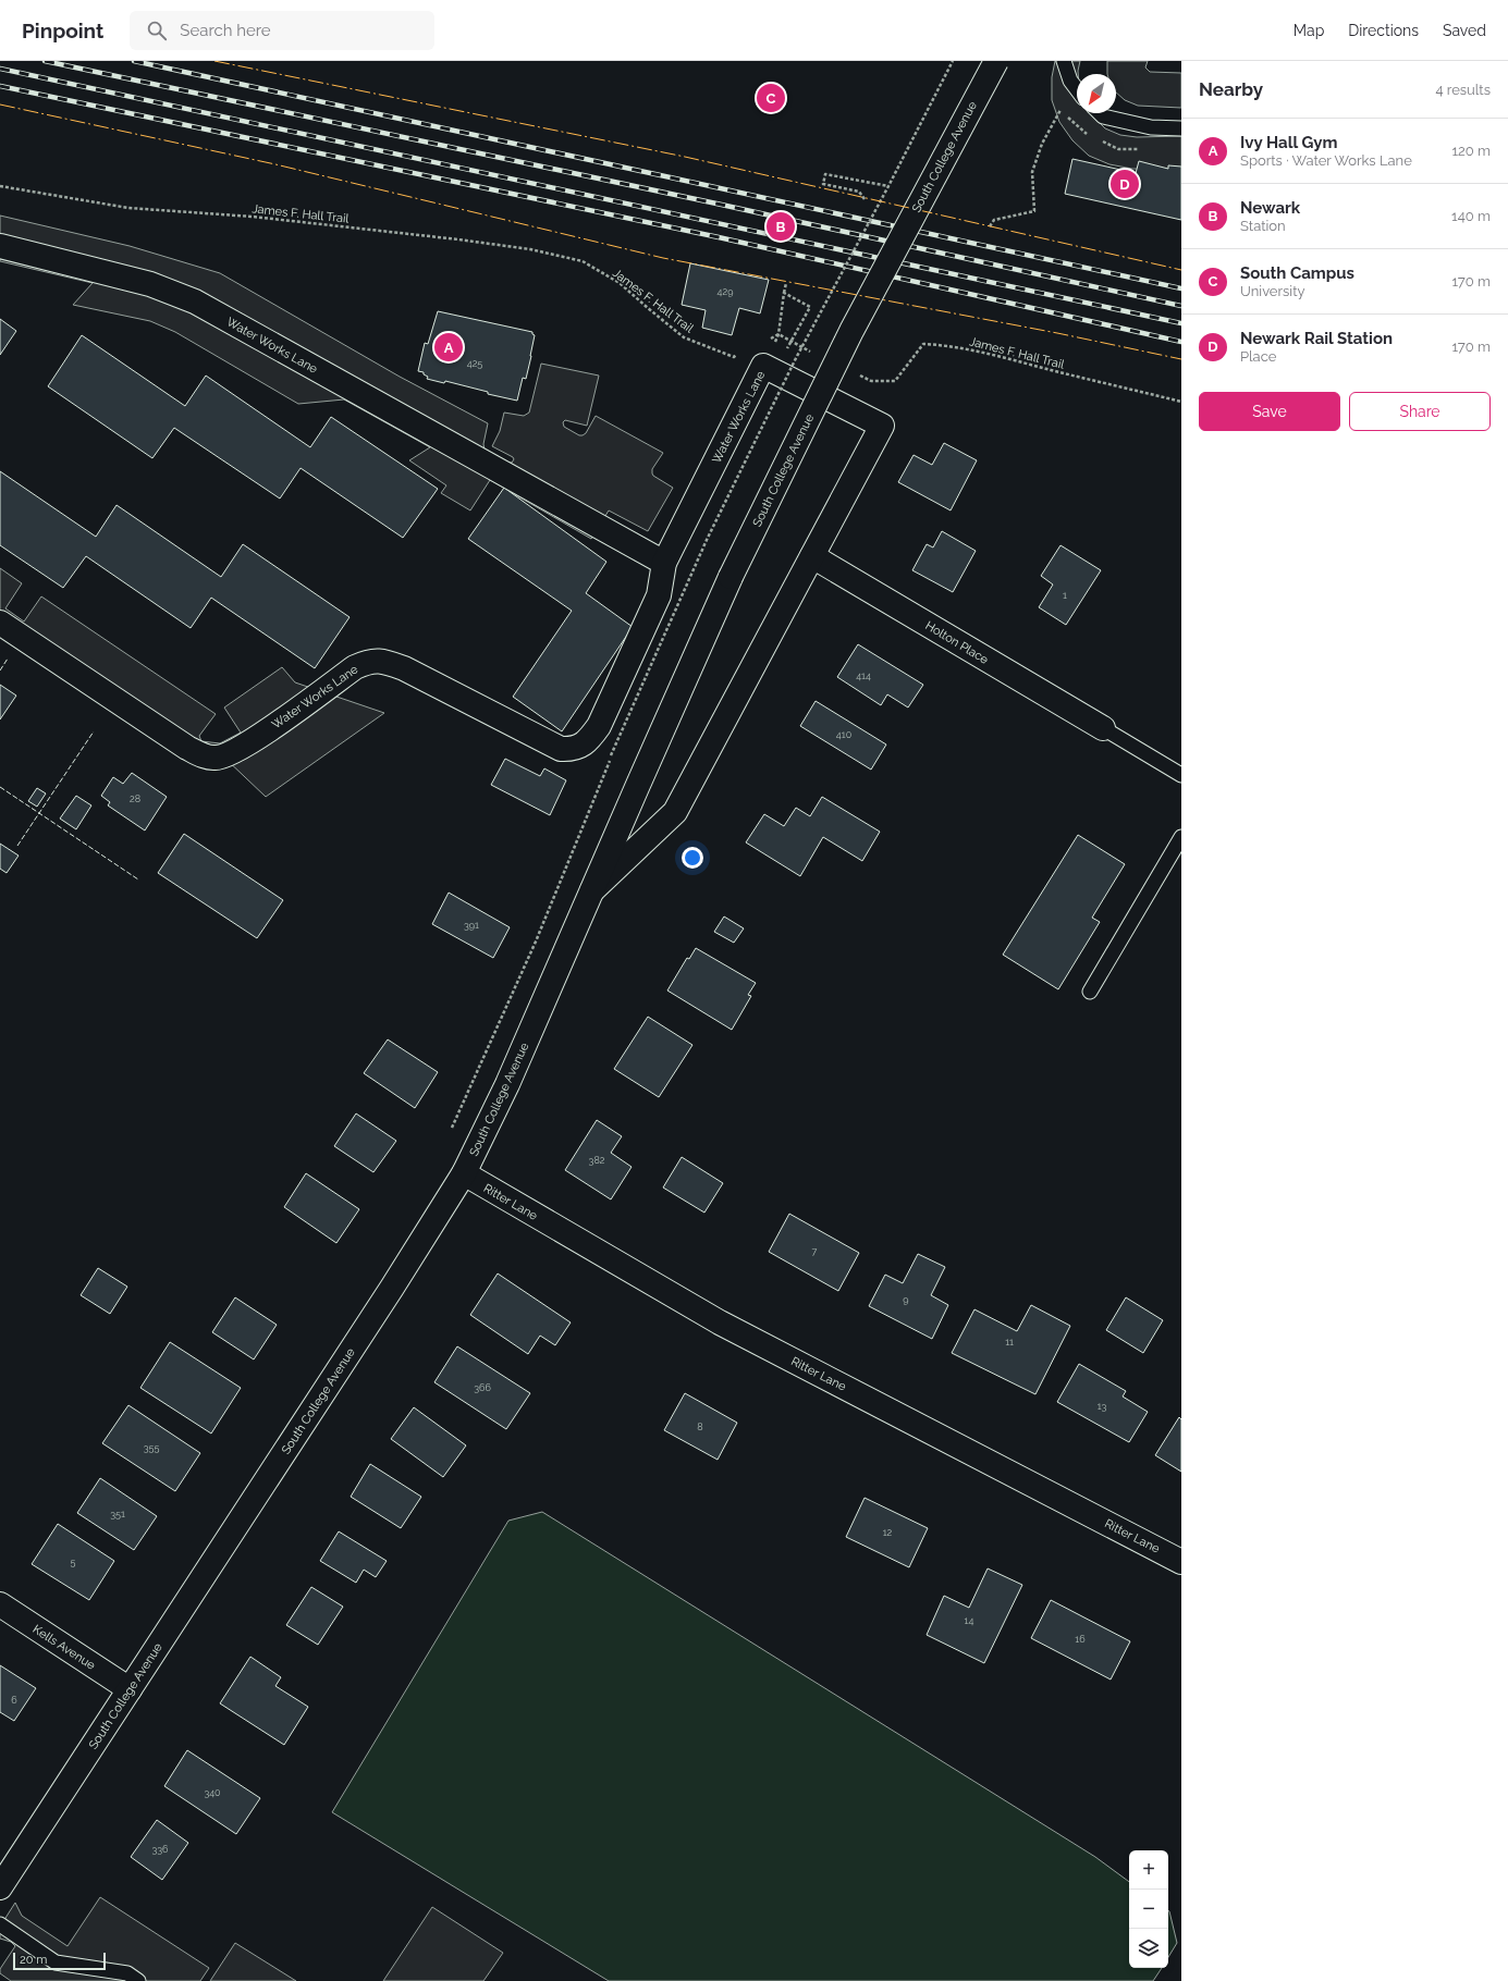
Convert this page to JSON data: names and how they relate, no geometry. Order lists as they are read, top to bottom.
{
  "streets": {
    "street": [
      "South College Avenue",
      "Water Works Lane",
      "Holton Place",
      "Ritter Lane",
      "Kells Avenue"
    ],
    "path": ["James F. Hall Trail"]
  },
  "crossings": [
    ["South College Avenue", "Water Works Lane"],
    ["South College Avenue", "Holton Place"],
    ["South College Avenue", "Ritter Lane"],
    ["South College Avenue", "Kells Avenue"]
  ],
  "house_numbers": [
    "429",
    "425",
    "1",
    "414",
    "410",
    "28",
    "391",
    "382",
    "7",
    "9",
    "11",
    "366",
    "13",
    "8",
    "355",
    "351",
    "12",
    "5",
    "14",
    "16",
    "6",
    "340",
    "336"
  ],
  "scale_bar": "20 m",
  "north": "bottom left",
  "page": {
    "header": "Pinpoint",
    "search": "Search here",
    "nav": ["Map", "Directions", "Saved"],
    "heading": ["Nearby", "4 results"],
    "pins": [
      "C",
      "D",
      "B",
      "A"
    ],
    "list": [
      {
        "mark": "A",
        "name": "Ivy Hall Gym",
        "note": "Sports · Water Works Lane",
        "value": "120 m"
      },
      {
        "mark": "B",
        "name": "Newark",
        "note": "Station",
        "value": "140 m"
      },
      {
        "mark": "C",
        "name": "South Campus",
        "note": "University",
        "value": "170 m"
      },
      {
        "mark": "D",
        "name": "Newark Rail Station",
        "note": "Place",
        "value": "170 m"
      }
    ],
    "buttons": ["Save", "Share"],
    "map_buttons": ["+", "−"],
    "scale": "20 m"
  }
}
